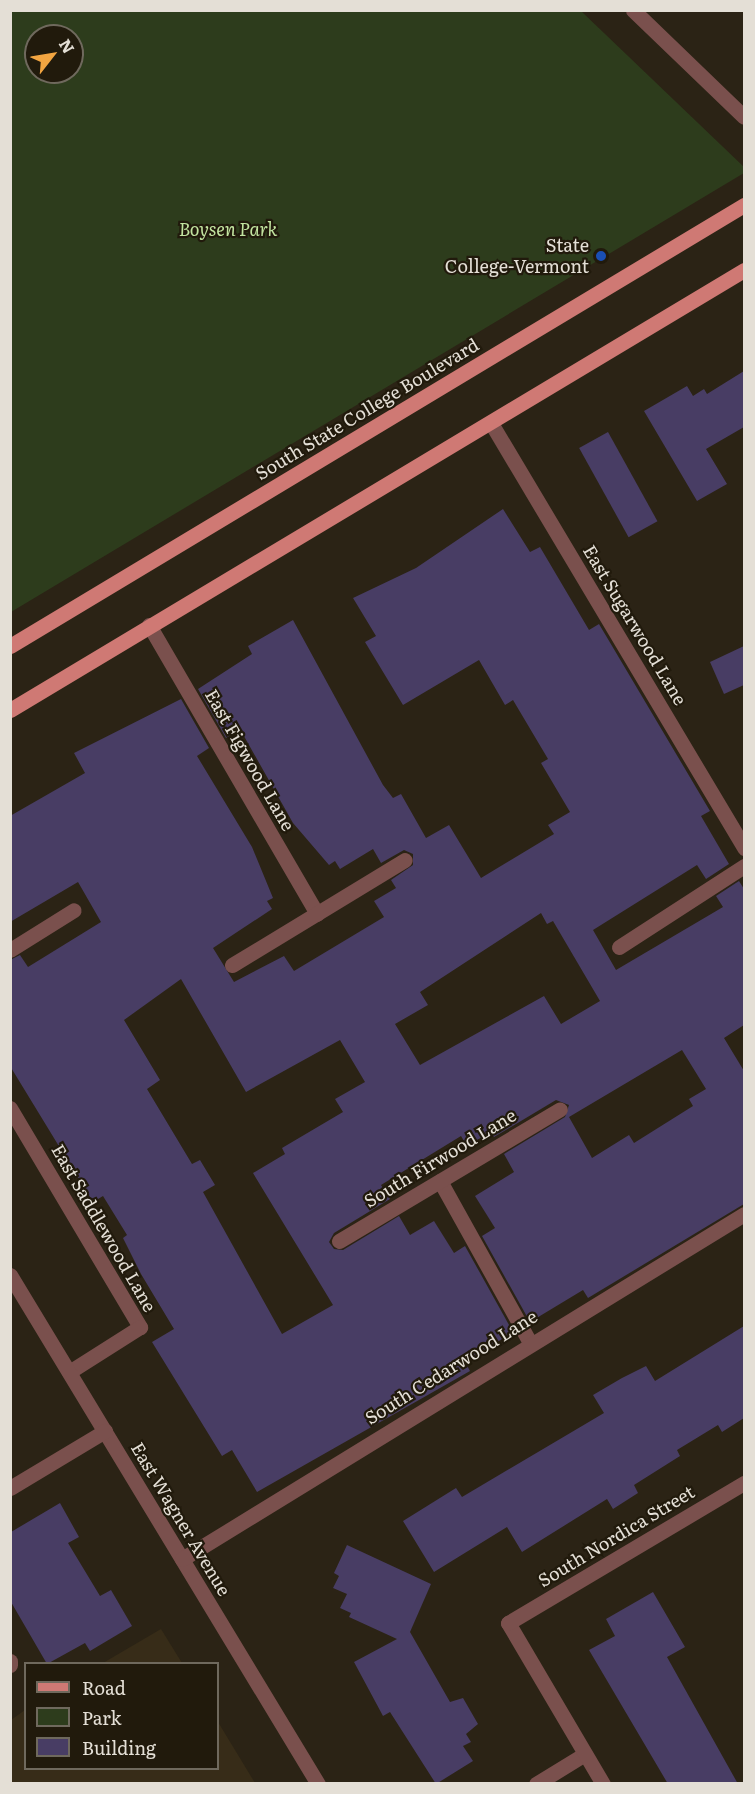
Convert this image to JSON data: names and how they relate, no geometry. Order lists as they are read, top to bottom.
{
  "streets": {
    "main road": ["South State College Boulevard"],
    "street": [
      "East Sugarwood Lane",
      "East Figwood Lane",
      "South Firwood Lane",
      "East Saddlewood Lane",
      "South Cedarwood Lane",
      "East Wagner Avenue",
      "South Nordica Street"
    ]
  },
  "crossings": [
    ["East Saddlewood Lane", "East Wagner Avenue"],
    ["South Cedarwood Lane", "East Wagner Avenue"]
  ],
  "parks": ["Boysen Park"],
  "places": ["State College-Vermont"],
  "legend": ["Road", "Park", "Building"],
  "north": "top right"
}
